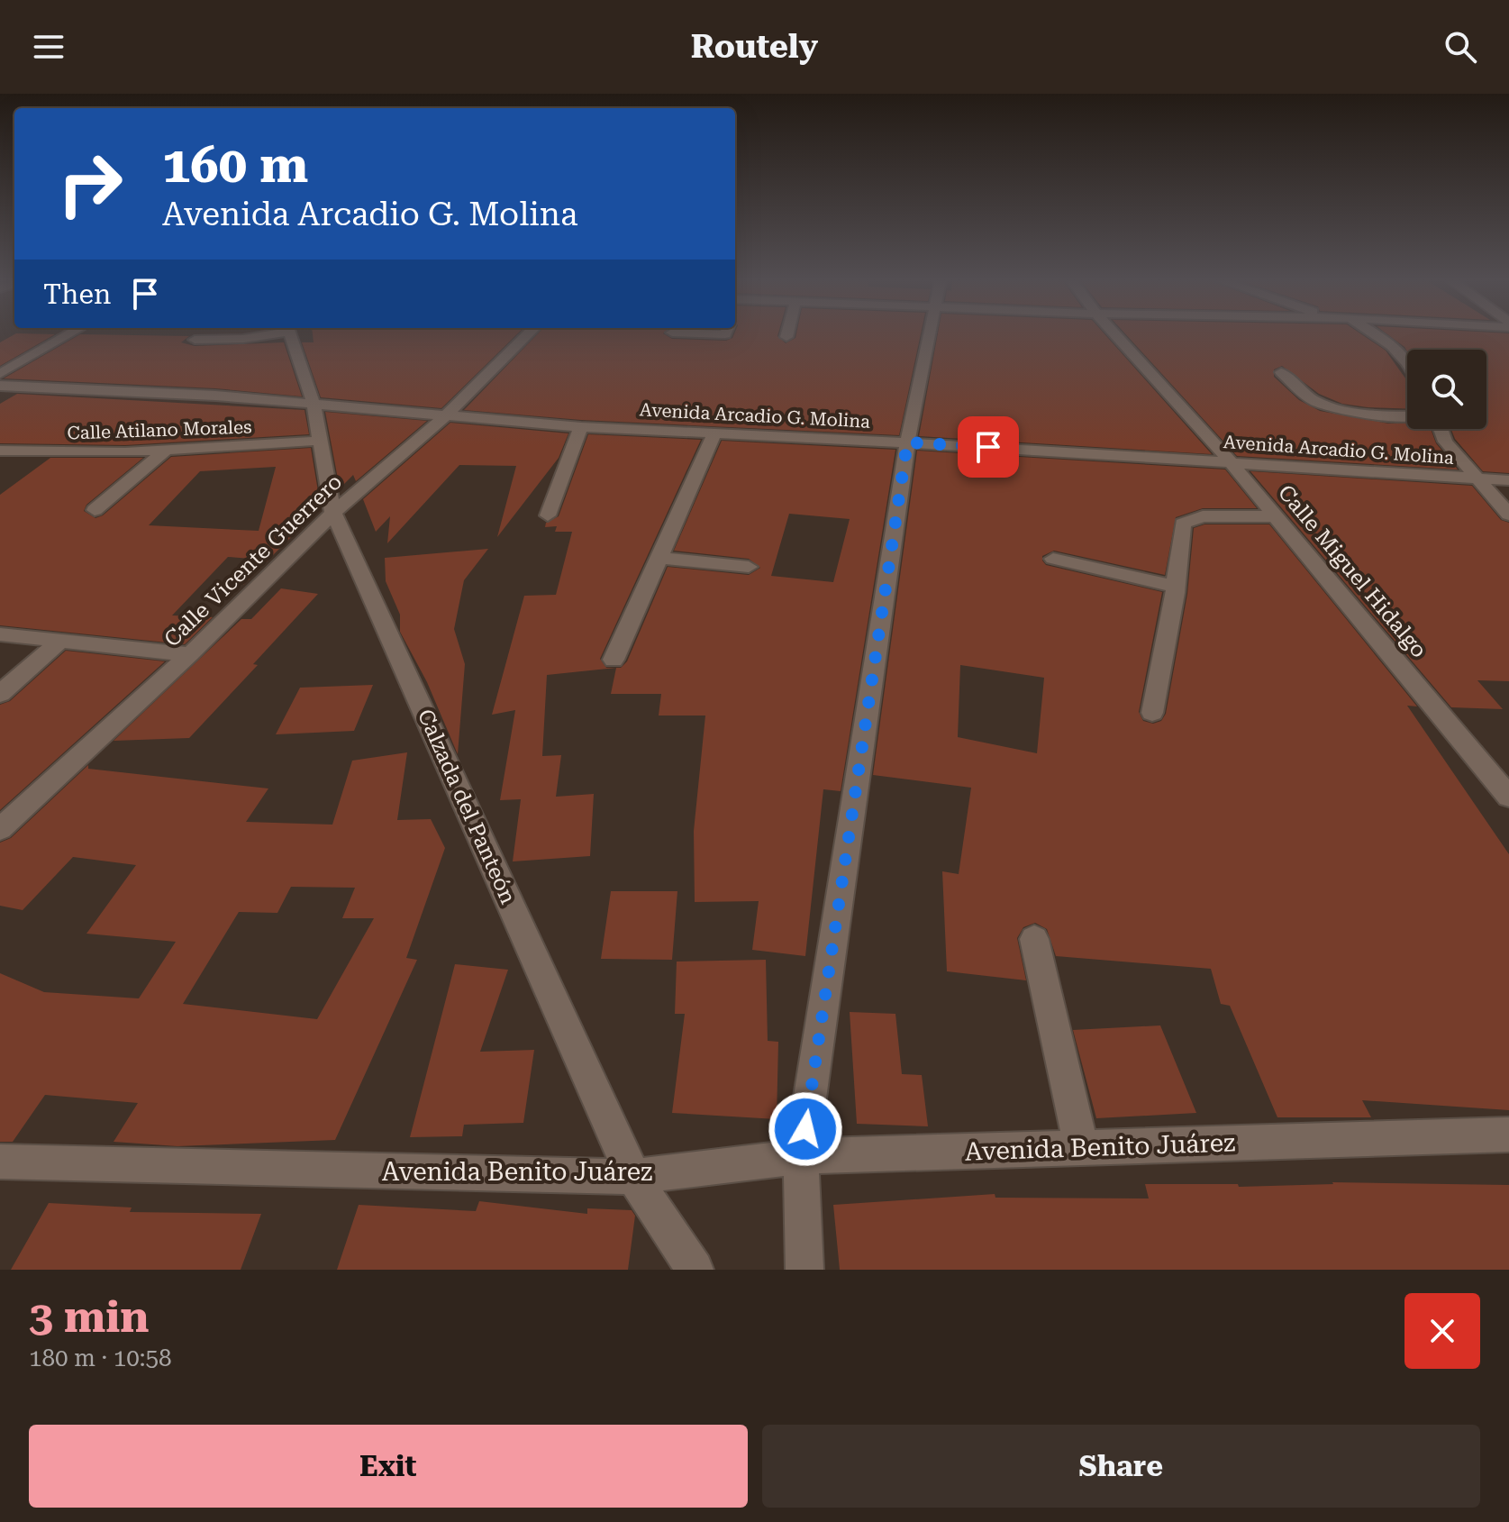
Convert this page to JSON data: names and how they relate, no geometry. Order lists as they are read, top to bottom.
{
  "streets": {
    "street": [
      "Avenida Arcadio G. Molina",
      "Calle Atilano Morales",
      "Calle Vicente Guerrero",
      "Calle Miguel Hidalgo",
      "Calzada del Panteón",
      "Avenida Benito Juárez"
    ]
  },
  "crossings": [
    ["Avenida Arcadio G. Molina", "Calle Vicente Guerrero"],
    ["Avenida Arcadio G. Molina", "Calle Miguel Hidalgo"],
    ["Avenida Arcadio G. Molina", "Calzada del Panteón"],
    ["Calle Atilano Morales", "Calzada del Panteón"],
    ["Calle Vicente Guerrero", "Calzada del Panteón"],
    ["Calzada del Panteón", "Avenida Benito Juárez"]
  ],
  "page": {
    "header": "Routely",
    "turn": ["160 m", "Avenida Arcadio G. Molina"],
    "then": "Then",
    "heading": ["3 min", "180 m · 10:58"],
    "buttons": ["Exit", "Share"]
  }
}
